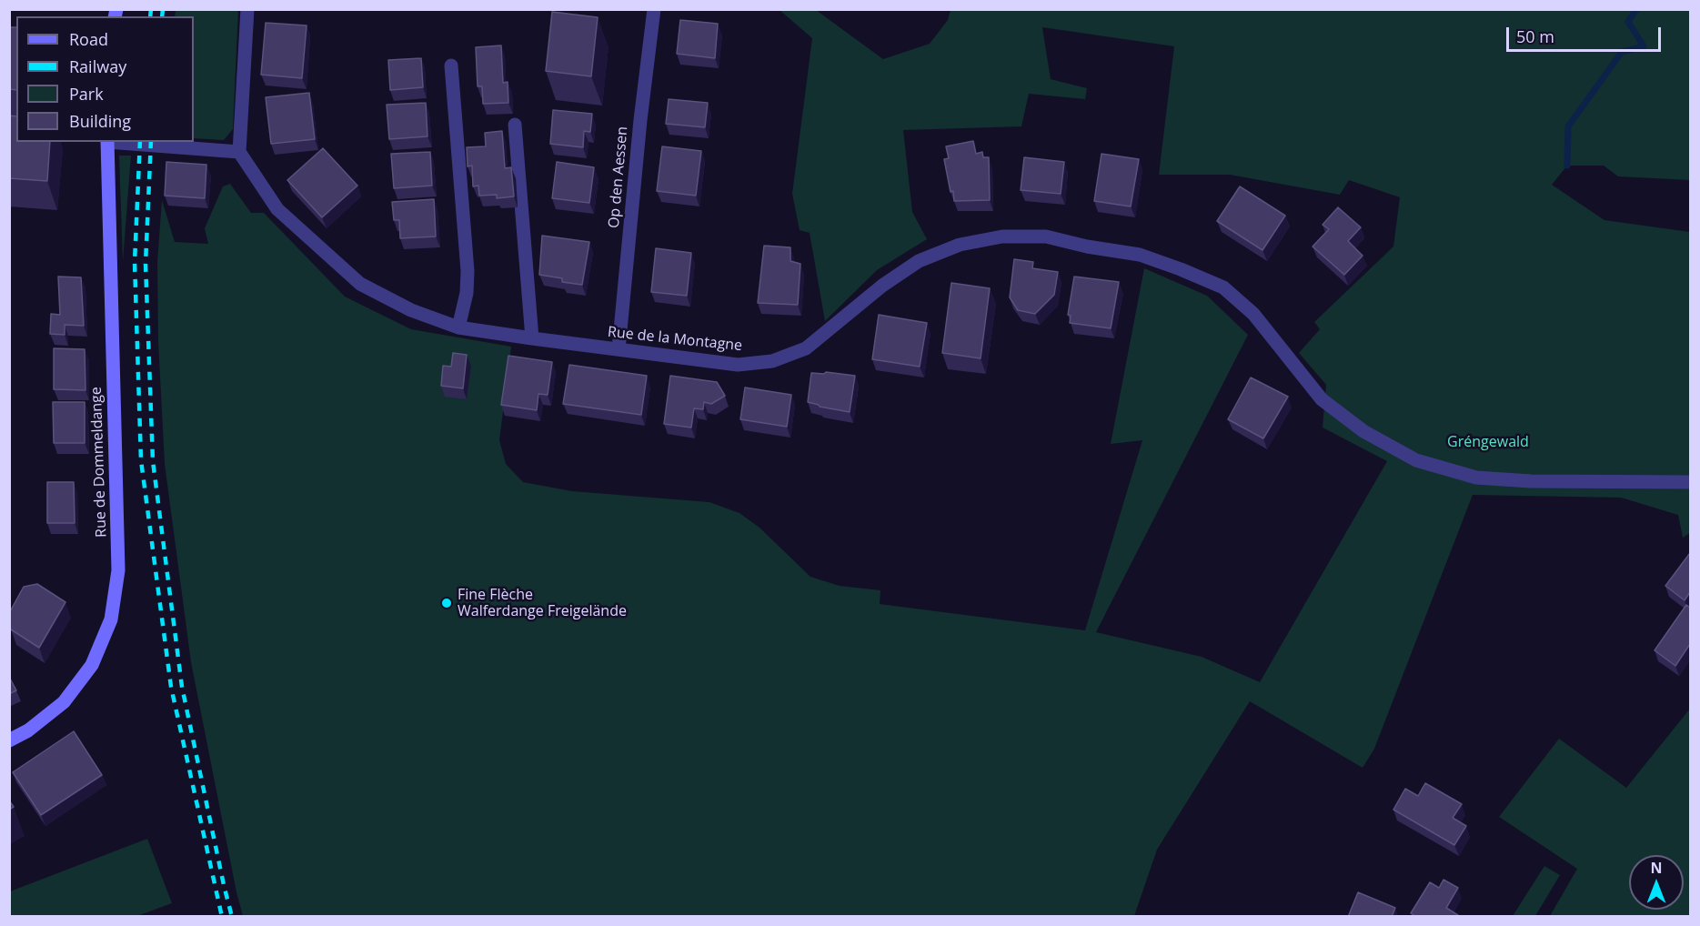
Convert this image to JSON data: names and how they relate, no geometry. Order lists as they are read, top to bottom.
{
  "streets": {
    "main road": ["Rue de Dommeldange"],
    "street": ["Op den Aessen", "Rue de la Montagne"]
  },
  "crossings": [
    ["Op den Aessen", "Rue de la Montagne"]
  ],
  "parks": ["Gréngewald"],
  "places": ["Fine Flèche Walferdange Freigelände"],
  "legend": [
    "Road",
    "Railway",
    "Park",
    "Building"
  ],
  "scale_bar": "50 m",
  "north": "top"
}
